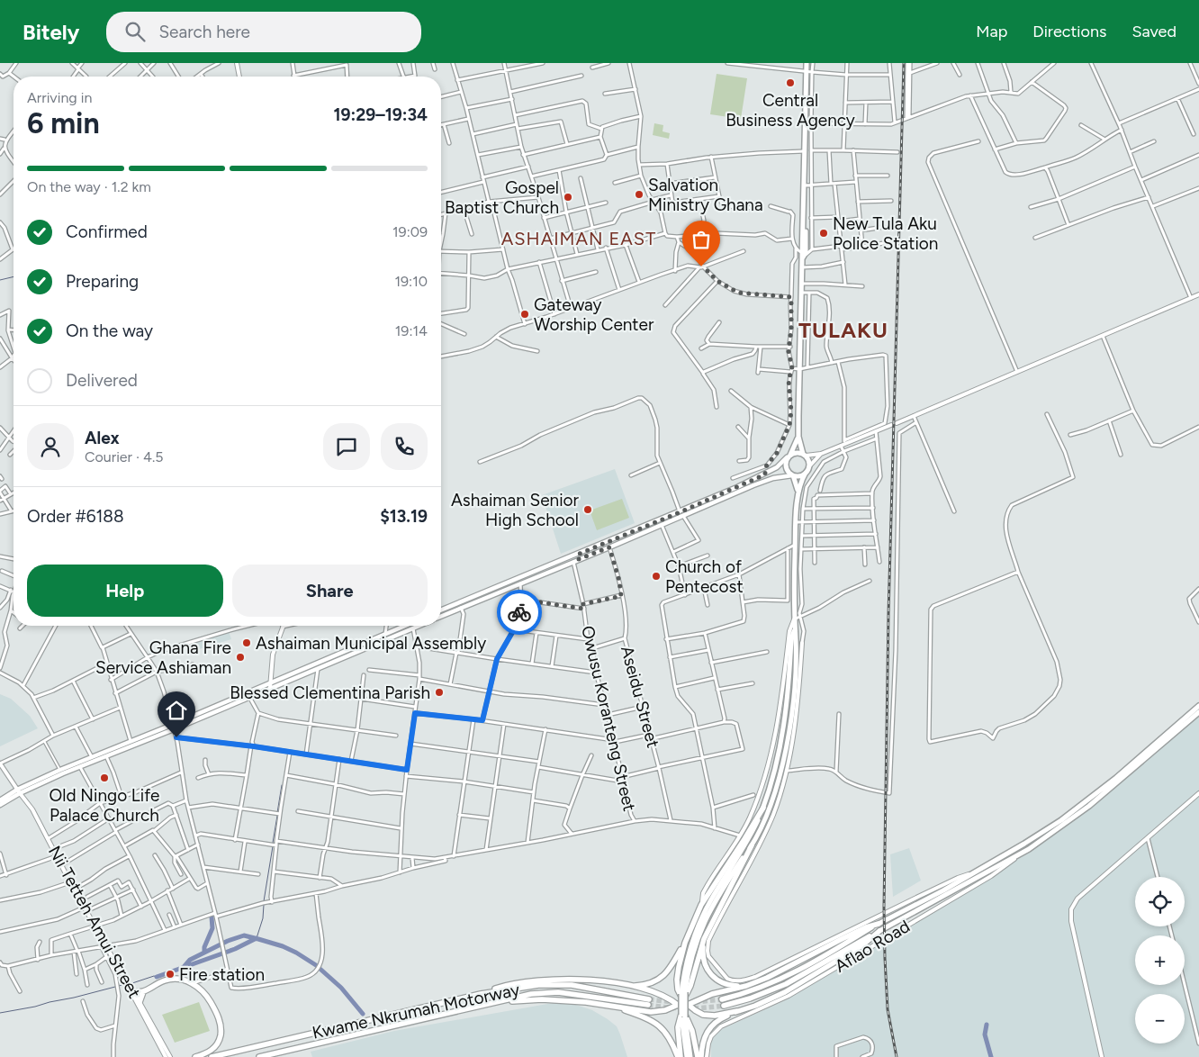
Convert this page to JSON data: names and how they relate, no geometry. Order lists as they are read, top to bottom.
{
  "streets": {
    "highway": ["Aflao Road", "Kwame Nkrumah Motorway"],
    "street": ["Aseidu Street", "Owusu Koranteng Street", "Nii Tetteh Amui Street"]
  },
  "districts": ["ASHAIMAN EAST", "TULAKU"],
  "places": [
    "Central Business Agency",
    "Salvation Ministry Ghana",
    "Gospel Baptist Church",
    "New Tula Aku Police Station",
    "Gateway Worship Center",
    "Ashaiman Senior High School",
    "Church of Pentecost",
    "Ashaiman Municipal Assembly",
    "Ghana Fire Service Ashiaman",
    "Blessed Clementina Parish",
    "Old Ningo Life Palace Church",
    "Fire station"
  ],
  "page": {
    "header": "Bitely",
    "search": "Search here",
    "nav": ["Map", "Directions", "Saved"],
    "heading": ["6 min", "Arriving in", "19:29–19:34"],
    "panel": [
      "Alex",
      "Courier · 4.5",
      "Order #6188",
      "$13.19"
    ],
    "bar": "On the way · 1.2 km",
    "list": [
      ["Confirmed", "19:09"],
      ["Preparing", "19:10"],
      ["On the way", "19:14"],
      "Delivered"
    ],
    "buttons": ["Help", "Share"],
    "map_buttons": ["+", "−"]
  }
}
